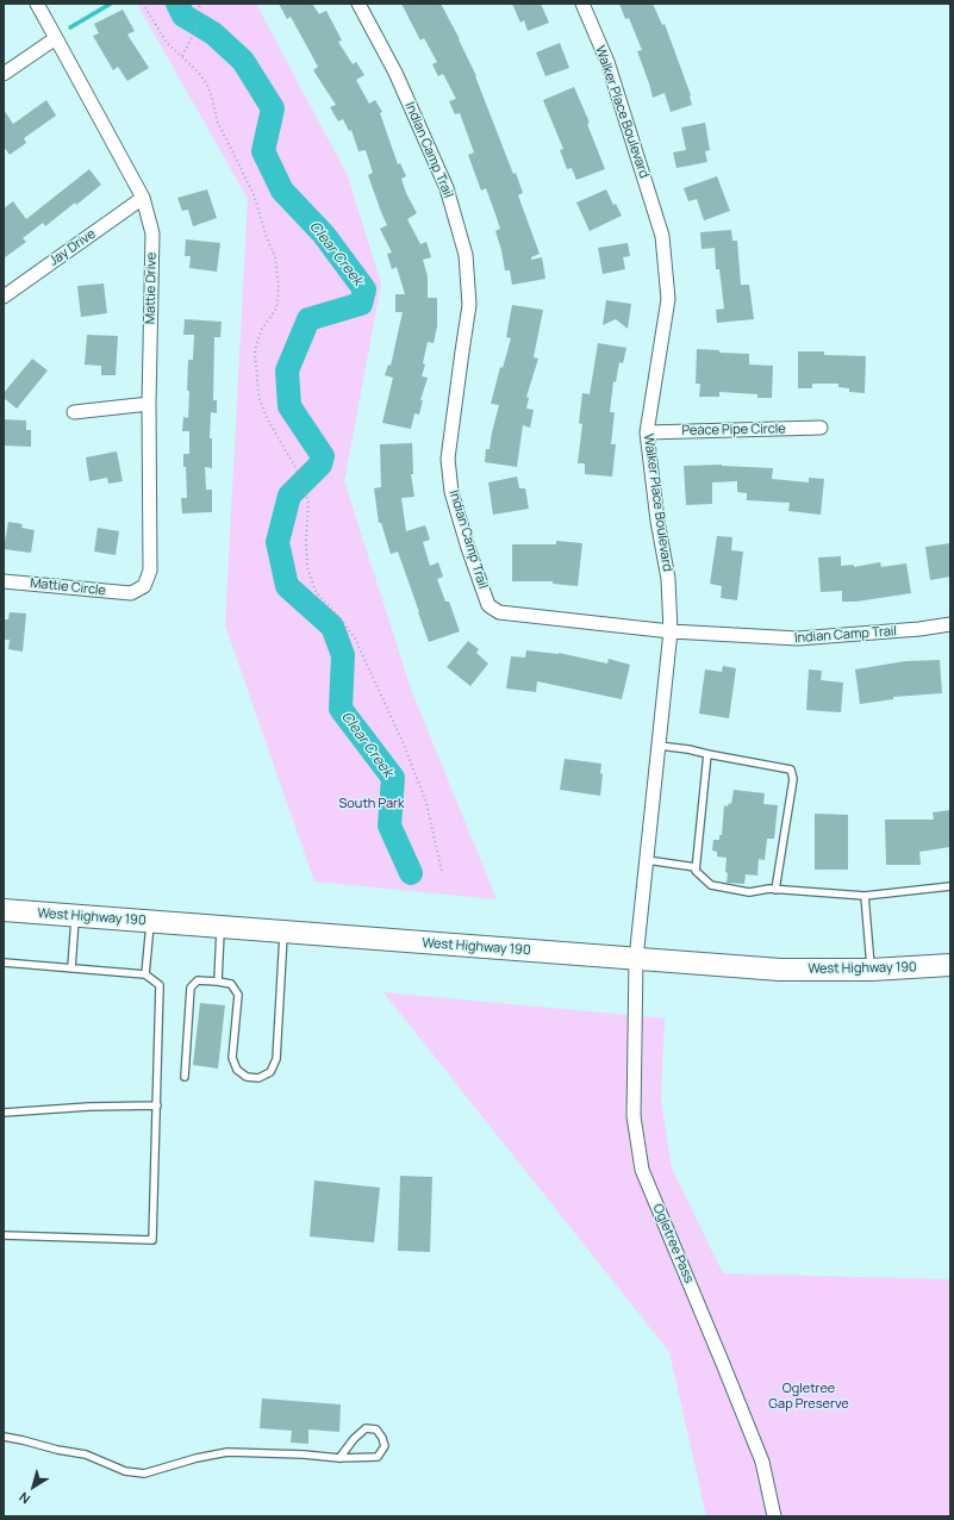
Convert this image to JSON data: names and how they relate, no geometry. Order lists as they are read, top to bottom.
{
  "streets": {
    "main road": ["West Highway 190"],
    "street": [
      "Walker Place Boulevard",
      "Indian Camp Trail",
      "Jay Drive",
      "Mattie Drive",
      "Peace Pipe Circle",
      "Mattie Circle",
      "Ogletree Pass"
    ]
  },
  "crossings": [
    ["Walker Place Boulevard", "Indian Camp Trail"],
    ["Walker Place Boulevard", "Peace Pipe Circle"],
    ["Walker Place Boulevard", "West Highway 190"],
    ["Walker Place Boulevard", "Ogletree Pass"],
    ["Jay Drive", "Mattie Drive"],
    ["Mattie Drive", "Mattie Circle"],
    ["West Highway 190", "Ogletree Pass"]
  ],
  "water": ["Clear Creek"],
  "parks": ["South Park", "Ogletree Gap Preserve"],
  "north": "bottom left"
}
